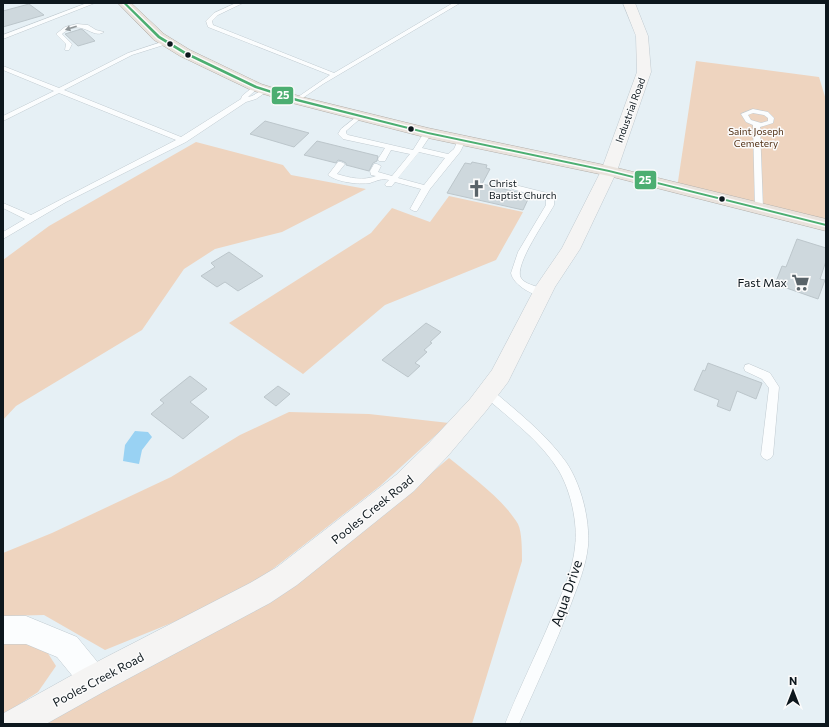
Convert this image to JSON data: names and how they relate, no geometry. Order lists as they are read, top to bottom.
{
  "streets": {
    "main road": ["Industrial Road", "Pooles Creek Road"],
    "lane": ["Aqua Drive"]
  },
  "crossings": [
    ["Industrial Road", "Pooles Creek Road"],
    ["Pooles Creek Road", "Aqua Drive"]
  ],
  "parks": ["Saint Joseph Cemetery"],
  "places": {
    "church": ["Christ Baptist Church"],
    "supermarket": ["Fast Max"]
  },
  "lines": ["transit line 25"],
  "north": "top"
}
